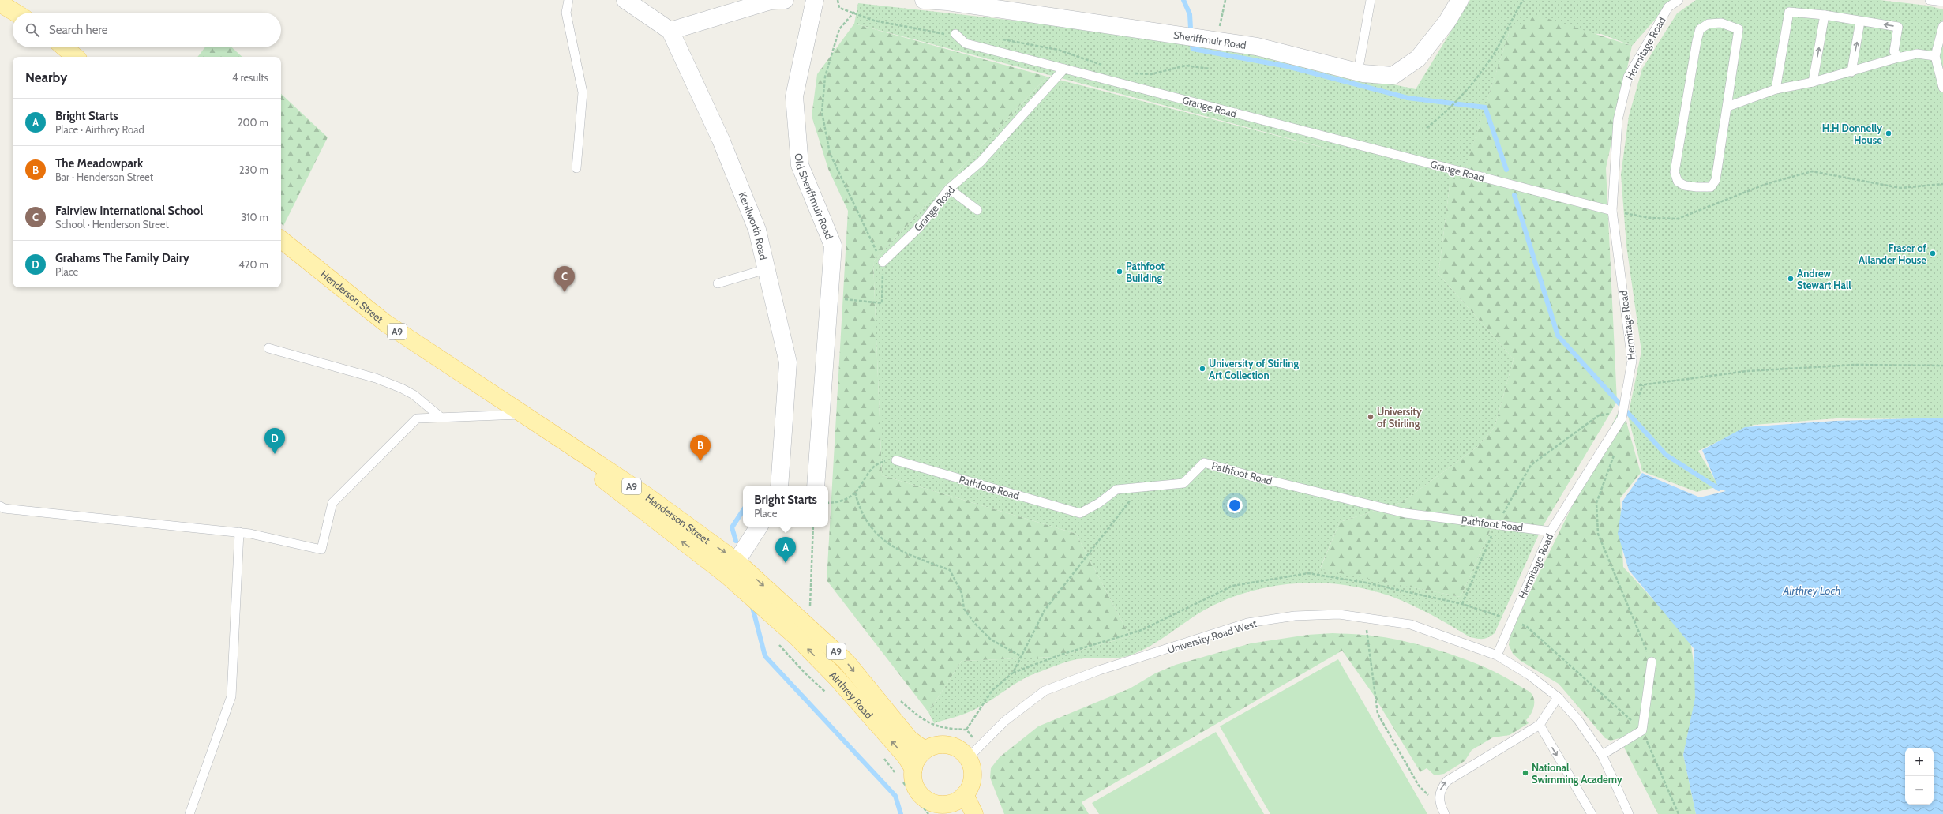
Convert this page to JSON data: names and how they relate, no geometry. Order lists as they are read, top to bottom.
{
  "streets": {
    "main road": ["Henderson Street", "A9", "Airthrey Road"],
    "street": ["Sheriffmuir Road", "Old Sheriffmuir Road", "Kenilworth Road"],
    "lane": [
      "Hermitage Road",
      "Grange Road",
      "Pathfoot Road",
      "University Road West"
    ]
  },
  "crossings": [
    ["Hermitage Road", "Grange Road"],
    ["Hermitage Road", "Pathfoot Road"],
    ["Hermitage Road", "University Road West"],
    ["Henderson Street", "Airthrey Road"],
    ["A9", "University Road West"],
    ["A9", "Airthrey Road"],
    ["University Road West", "Airthrey Road"]
  ],
  "water": ["Airthrey Loch"],
  "places": [
    "H.H Donnelly House",
    "Fraser of Allander House",
    "Pathfoot Building",
    "Andrew Stewart Hall",
    "University of Stirling Art Collection",
    "University of Stirling",
    "National Swimming Academy"
  ],
  "page": {
    "search": "Search here",
    "heading": ["Nearby", "4 results"],
    "list": [
      {
        "mark": "A",
        "name": "Bright Starts",
        "note": "Place · Airthrey Road",
        "value": "200 m"
      },
      {
        "mark": "B",
        "name": "The Meadowpark",
        "note": "Bar · Henderson Street",
        "value": "230 m"
      },
      {
        "mark": "C",
        "name": "Fairview International School",
        "note": "School · Henderson Street",
        "value": "310 m"
      },
      {
        "mark": "D",
        "name": "Grahams The Family Dairy",
        "note": "Place",
        "value": "420 m"
      }
    ],
    "pins": [
      "C",
      "D",
      "B",
      "A"
    ],
    "popup": ["Bright Starts", "Place"],
    "map_buttons": ["+", "−"]
  }
}
